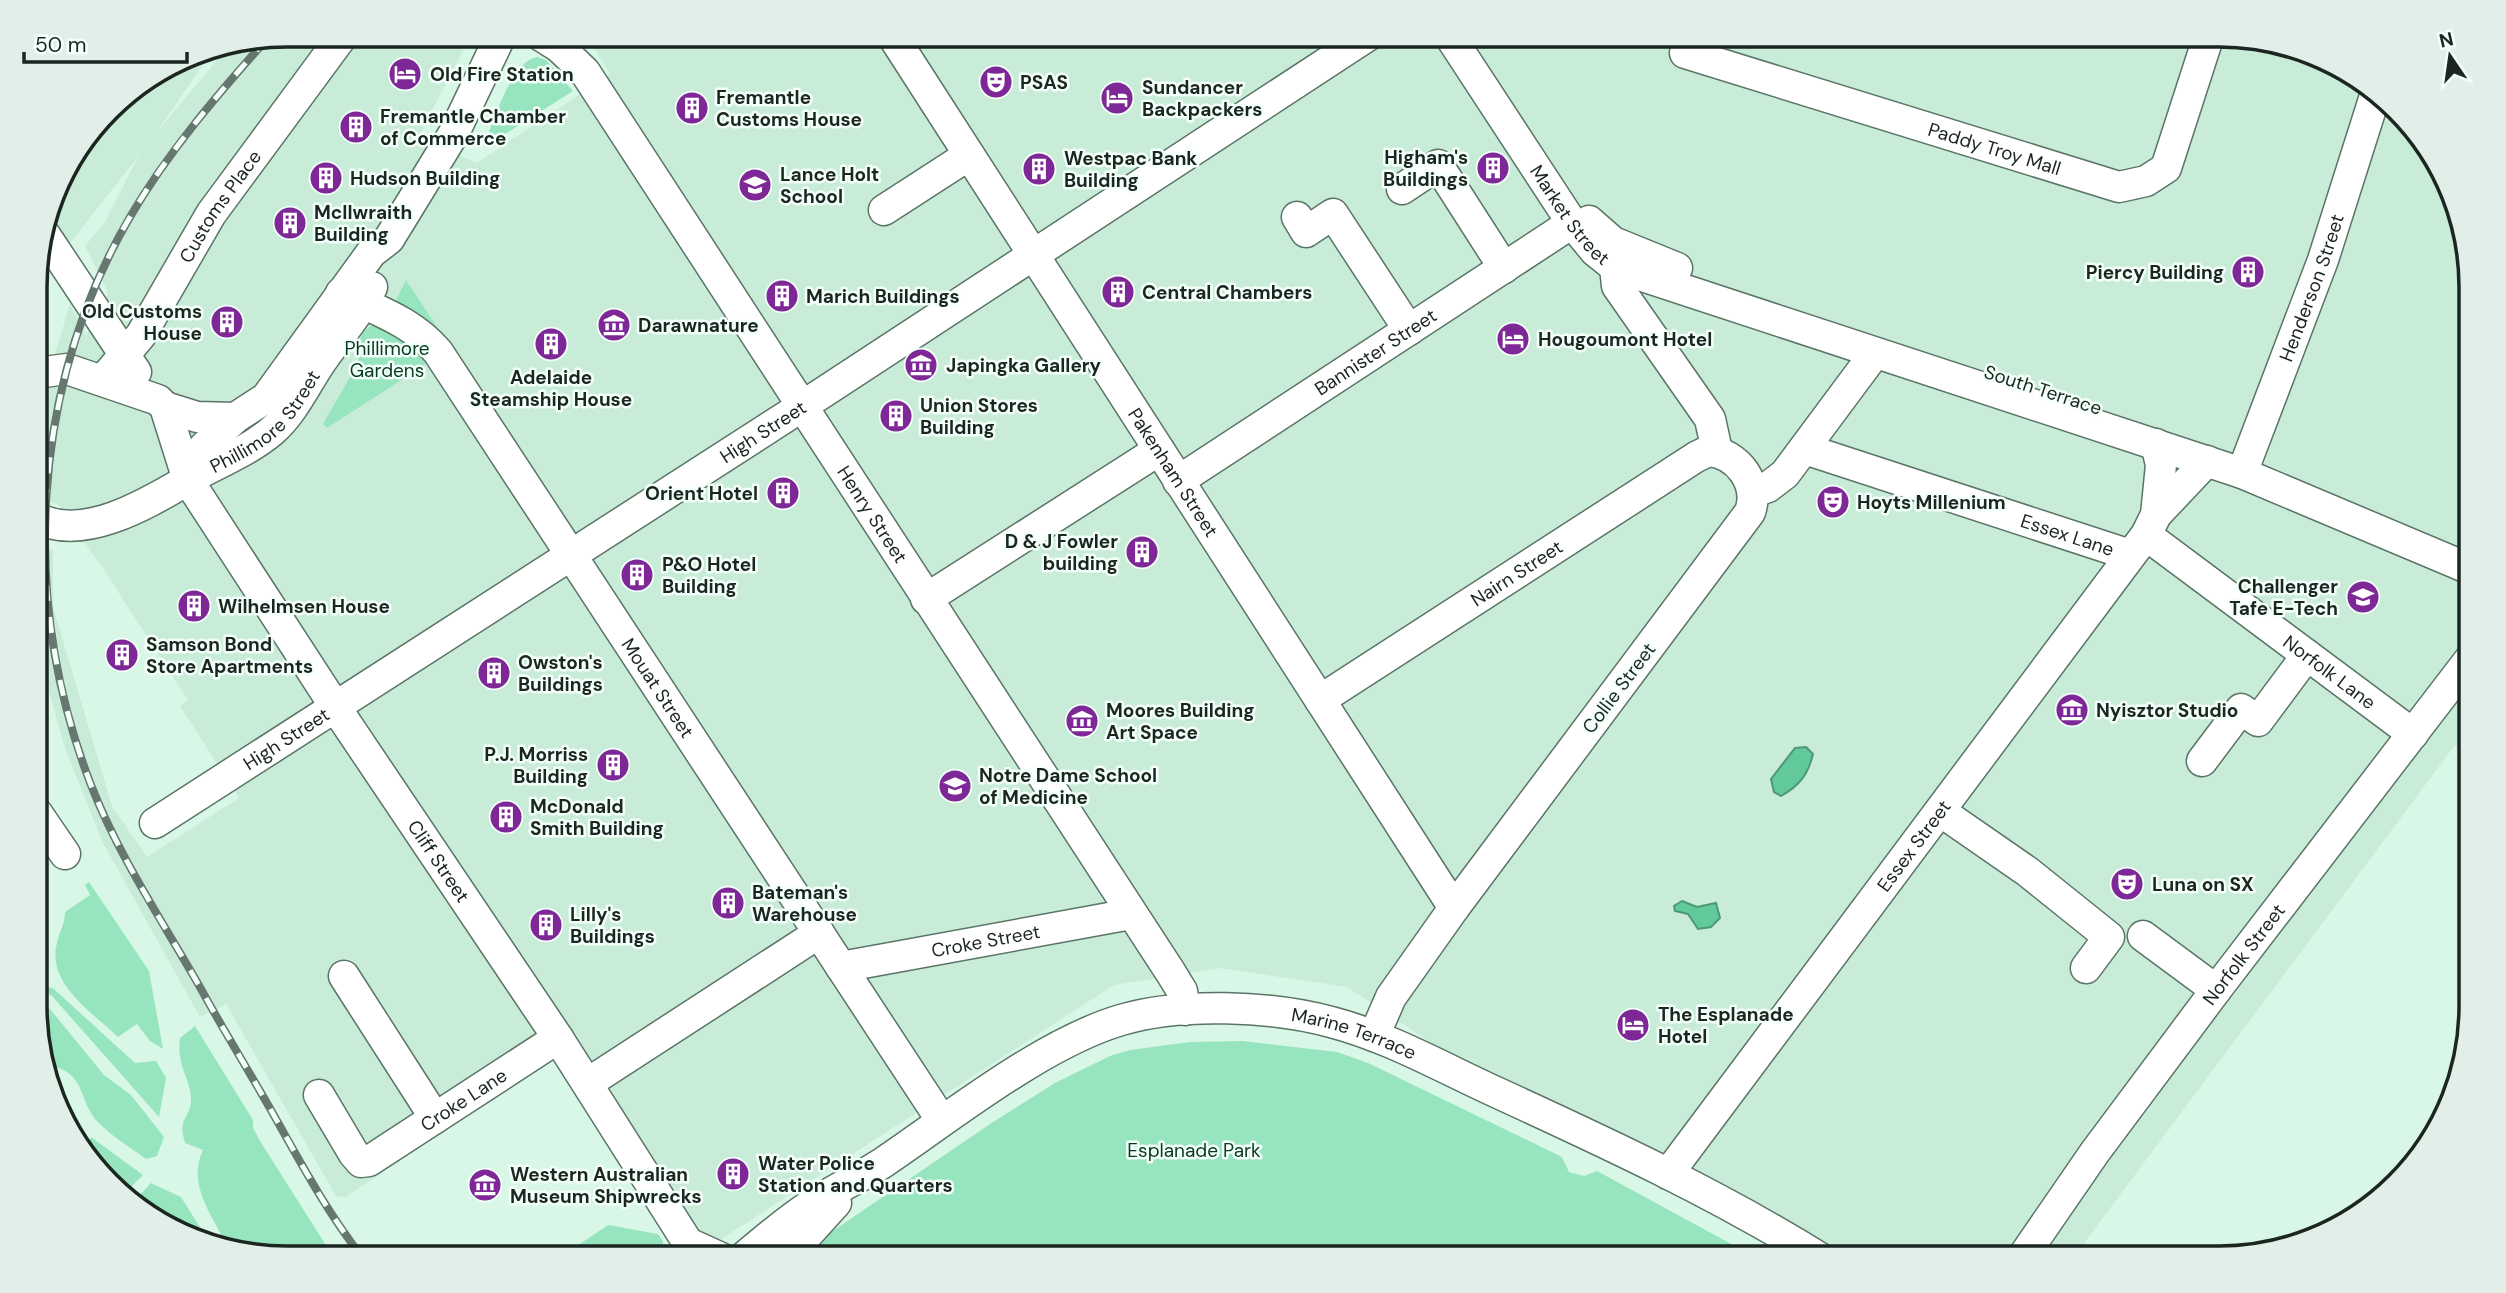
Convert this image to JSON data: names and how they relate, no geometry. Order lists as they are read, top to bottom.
{
  "streets": {
    "street": [
      "Paddy Troy Mall",
      "Customs Place",
      "Market Street",
      "Henderson Street",
      "Bannister Street",
      "South Terrace",
      "Phillimore Street",
      "High Street",
      "Pakenham Street",
      "Henry Street",
      "Essex Lane",
      "Nairn Street",
      "Norfolk Lane",
      "Collie Street",
      "Mouat Street",
      "Essex Street",
      "Cliff Street",
      "Croke Street",
      "Norfolk Street",
      "Marine Terrace",
      "Croke Lane"
    ]
  },
  "crossings": [
    ["Customs Place", "Phillimore Street"],
    ["Market Street", "Bannister Street"],
    ["Market Street", "South Terrace"],
    ["Market Street", "Nairn Street"],
    ["Henderson Street", "South Terrace"],
    ["Bannister Street", "Pakenham Street"],
    ["South Terrace", "Essex Street"],
    ["Phillimore Street", "Mouat Street"],
    ["Phillimore Street", "Cliff Street"],
    ["High Street", "Pakenham Street"],
    ["High Street", "Henry Street"],
    ["High Street", "Mouat Street"],
    ["High Street", "Cliff Street"],
    ["Pakenham Street", "Nairn Street"],
    ["Pakenham Street", "Collie Street"],
    ["Henry Street", "Croke Street"],
    ["Henry Street", "Marine Terrace"],
    ["Essex Lane", "Norfolk Lane"],
    ["Essex Lane", "Essex Street"],
    ["Norfolk Lane", "Essex Street"],
    ["Norfolk Lane", "Norfolk Street"],
    ["Collie Street", "Marine Terrace"],
    ["Mouat Street", "Croke Street"],
    ["Mouat Street", "Marine Terrace"],
    ["Essex Street", "Marine Terrace"],
    ["Cliff Street", "Croke Lane"]
  ],
  "parks": ["Phillimore Gardens", "Esplanade Park"],
  "places": {
    "hotel": [
      "Old Fire Station",
      "Sundancer Backpackers",
      "Hougoumont Hotel",
      "The Esplanade Hotel"
    ],
    "theatre": ["PSAS", "Hoyts Millenium", "Luna on SX"],
    "building": [
      "Fremantle Customs House",
      "Fremantle Chamber of Commerce",
      "Higham's Buildings",
      "Westpac Bank Building",
      "Hudson Building",
      "McIlwraith Building",
      "Piercy Building",
      "Central Chambers",
      "Marich Buildings",
      "Old Customs House",
      "Adelaide Steamship House",
      "Union Stores Building",
      "Orient Hotel",
      "D & J Fowler building",
      "P&O Hotel Building",
      "Wilhelmsen House",
      "Samson Bond Store Apartments",
      "Owston's Buildings",
      "P.J. Morriss Building",
      "McDonald Smith Building",
      "Bateman's Warehouse",
      "Lilly's Buildings",
      "Water Police Station and Quarters"
    ],
    "school or university": ["Lance Holt School", "Challenger Tafe E-Tech", "Notre Dame School of Medicine"],
    "museum": [
      "Darawnature",
      "Japingka Gallery",
      "Nyisztor Studio",
      "Moores Building Art Space",
      "Western Australian Museum Shipwrecks"
    ]
  },
  "scale_bar": "50 m",
  "north": "top"
}
